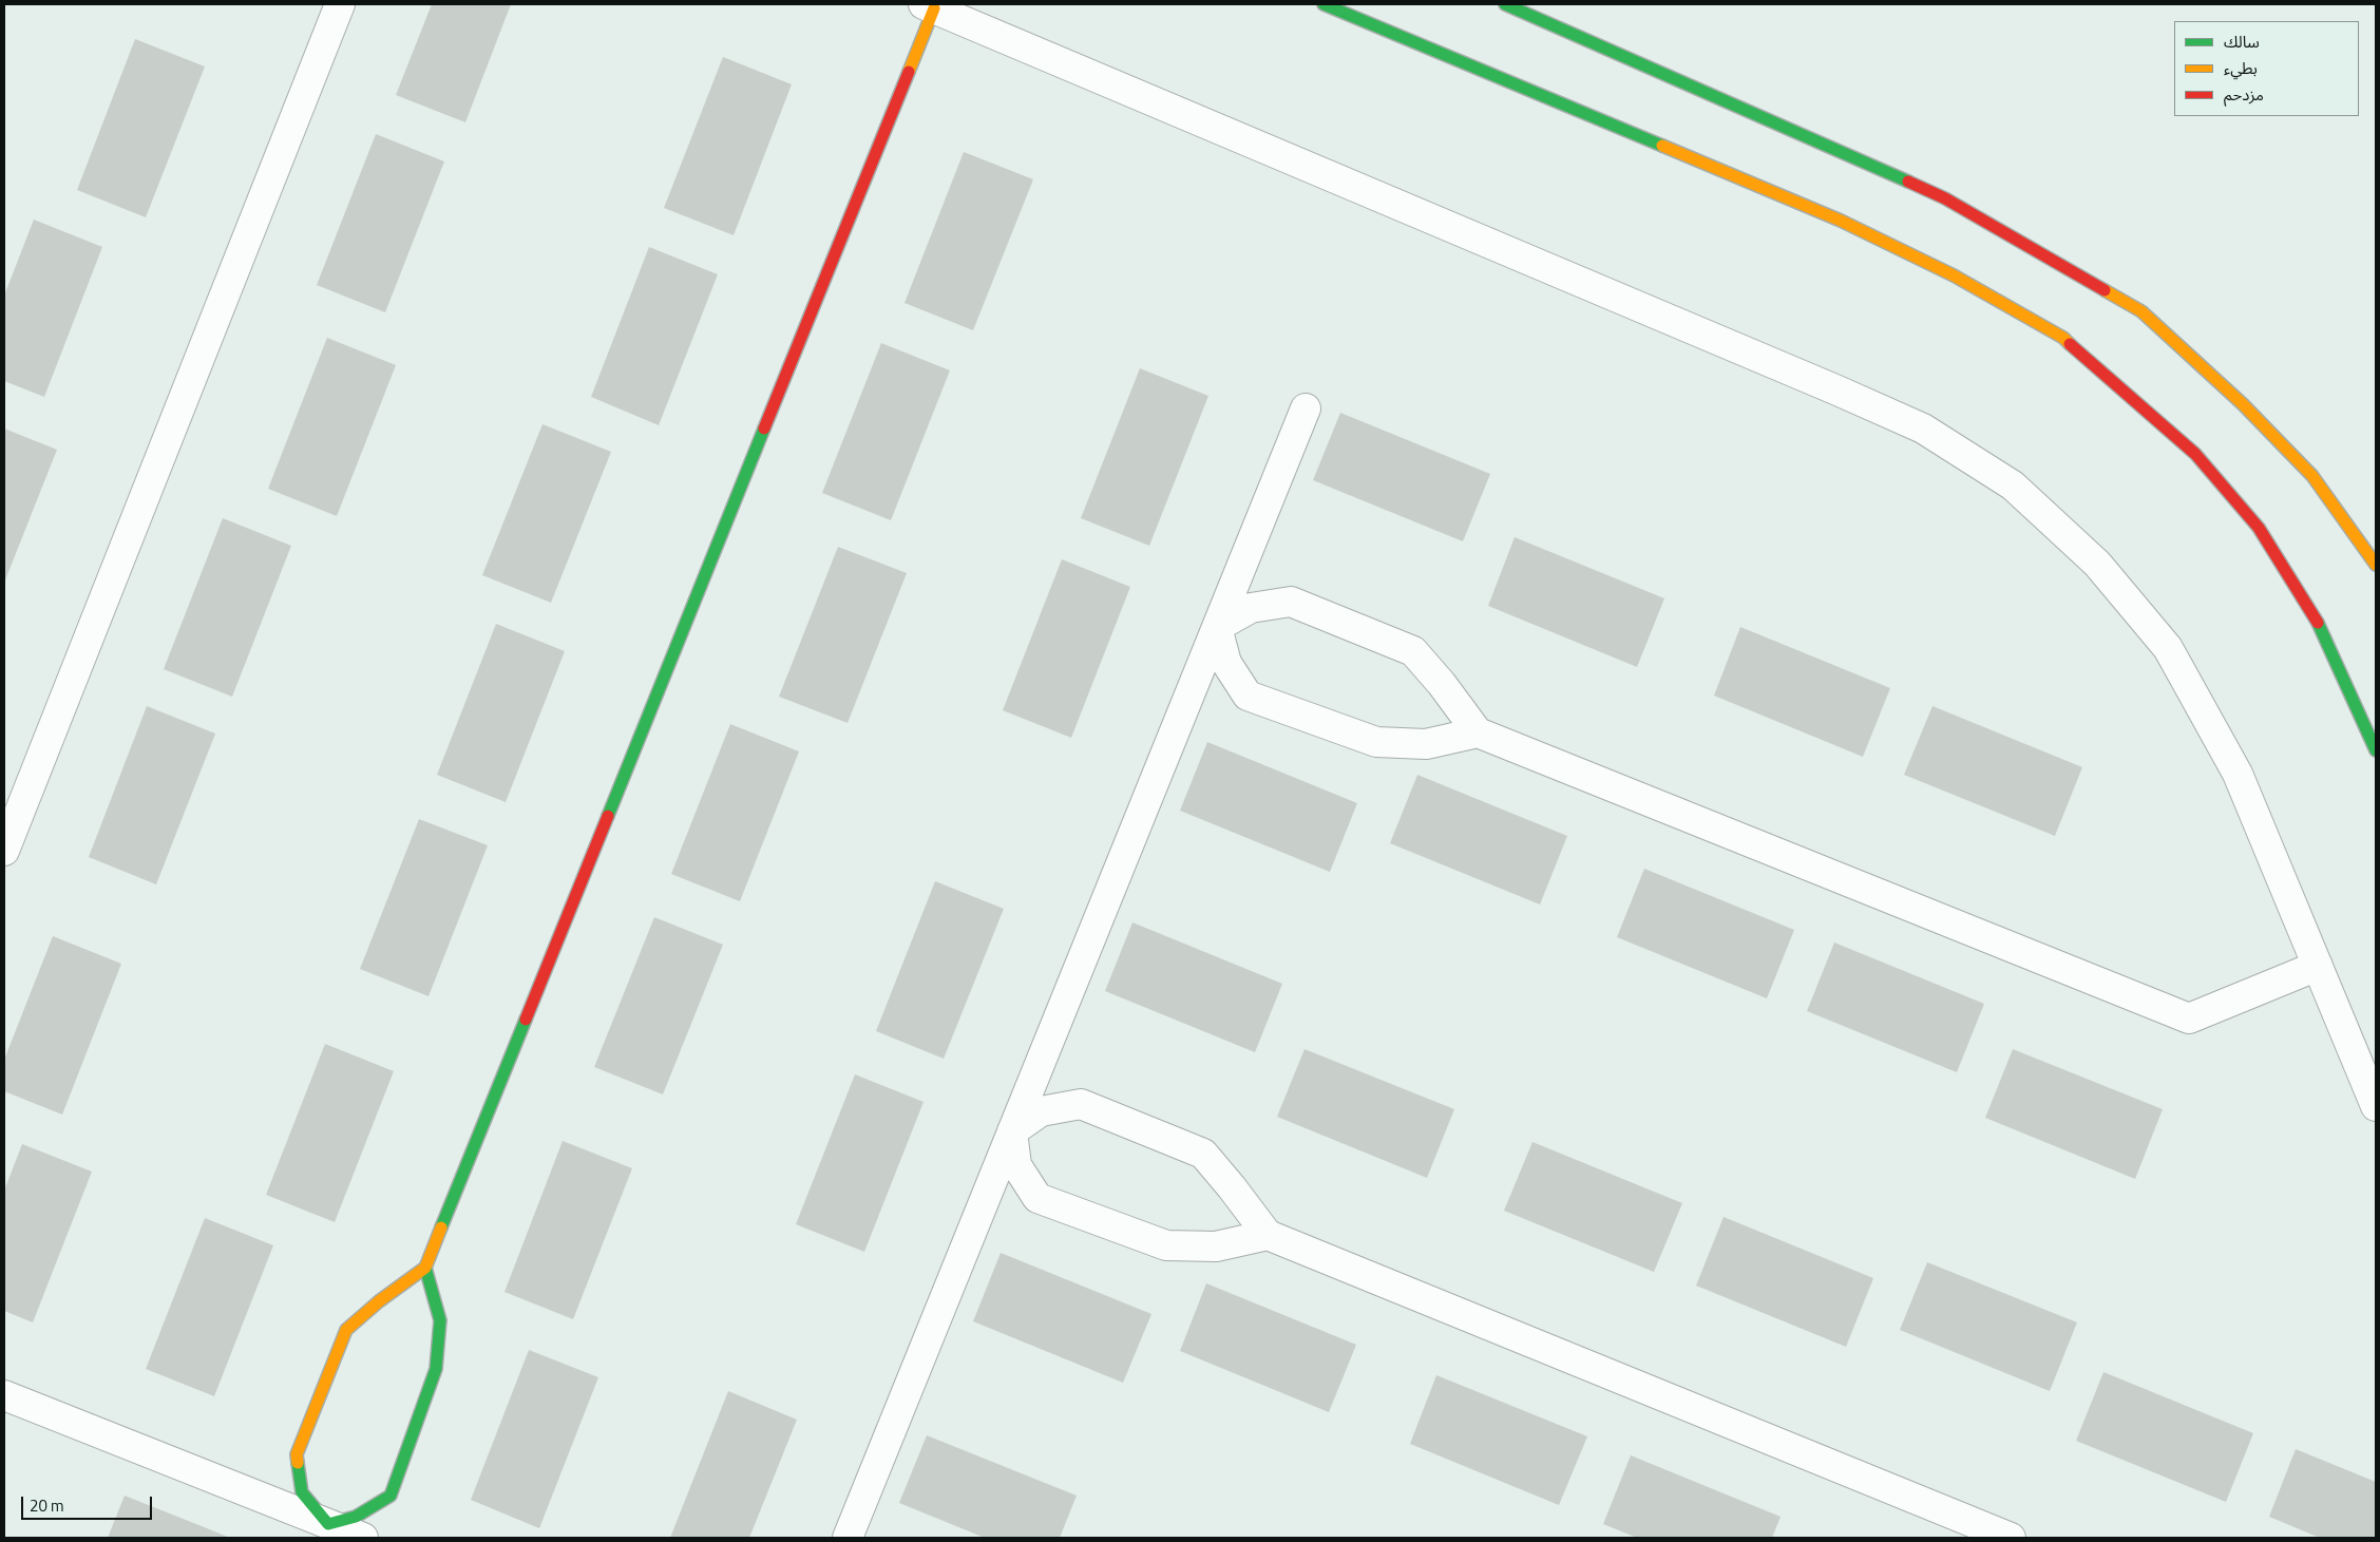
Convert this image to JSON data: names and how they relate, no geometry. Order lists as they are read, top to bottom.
{
  "legend": ["سالك", "بطيء", "مزدحم"],
  "scale_bar": "20 m"
}
